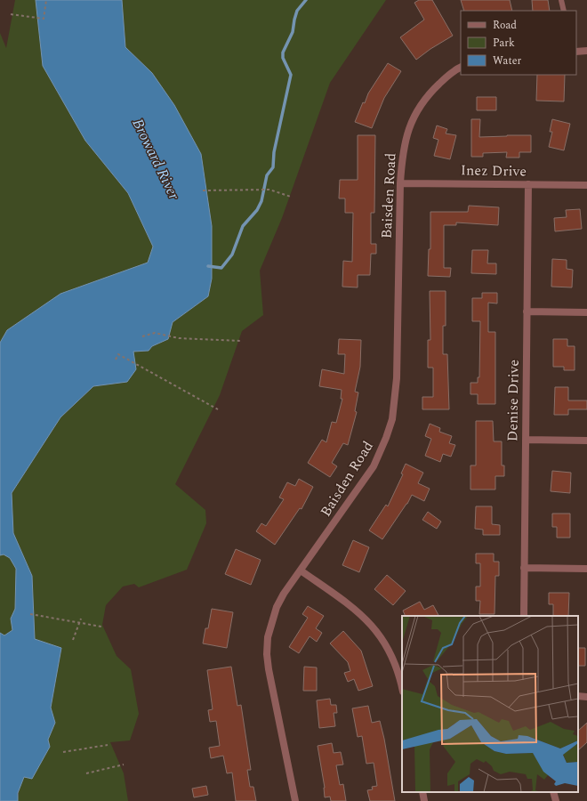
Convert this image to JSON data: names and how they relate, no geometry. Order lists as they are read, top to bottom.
{
  "streets": {
    "street": ["Inez Drive", "Baisden Road", "Denise Drive"]
  },
  "crossings": [
    ["Inez Drive", "Baisden Road"],
    ["Inez Drive", "Denise Drive"]
  ],
  "water": ["Broward River"],
  "legend": ["Road", "Park", "Water"]
}
